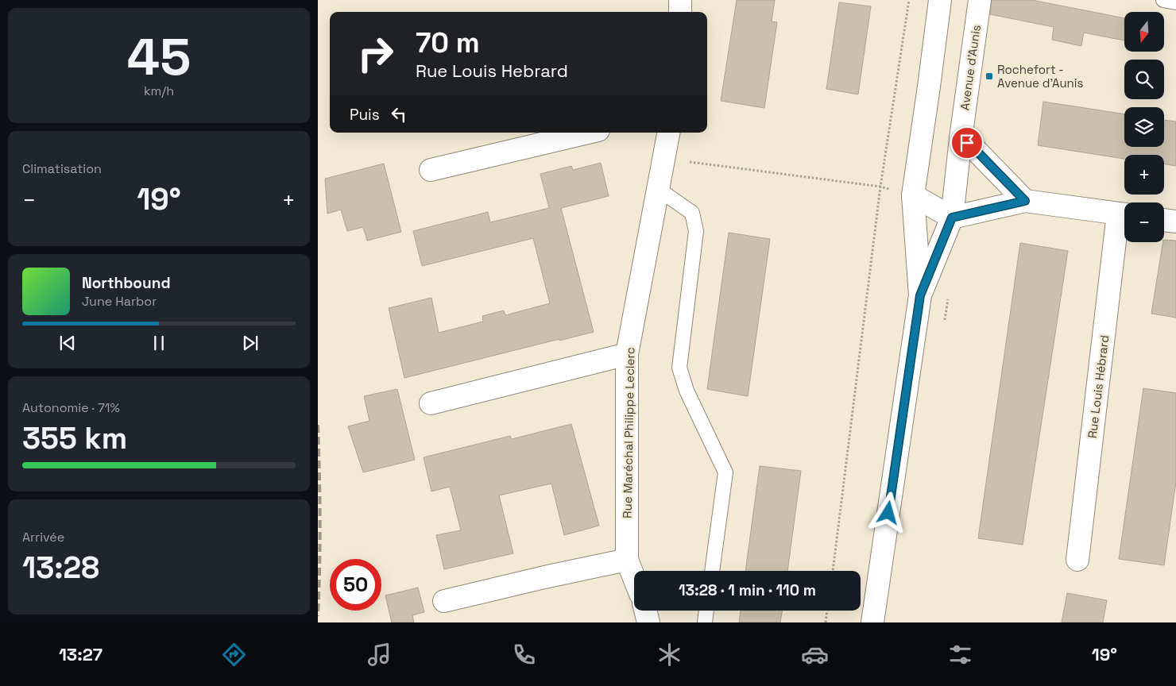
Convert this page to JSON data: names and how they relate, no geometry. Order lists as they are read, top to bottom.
{
  "streets": {
    "street": ["Avenue d'Aunis", "Rue Louis Hébrard", "Rue Maréchal Philippe Leclerc"]
  },
  "places": {
    "transit": ["Rochefort - Avenue d'Aunis"]
  },
  "north": "bottom",
  "page": {
    "tile": [
      ["45", "km/h"],
      "Climatisation",
      ["Autonomie · 71%", "355 km"],
      ["Arrivée", "13:28"]
    ],
    "map_buttons": ["+", "−"],
    "turn": ["70 m", "Rue Louis Hebrard"],
    "then": "Puis",
    "heat": ["−", "19°", "+"],
    "song": ["Northbound", "June Harbor"],
    "limit": "50",
    "trip": "13:28 · 1 min · 110 m",
    "tabs": ["13:27", "19°"]
  }
}
